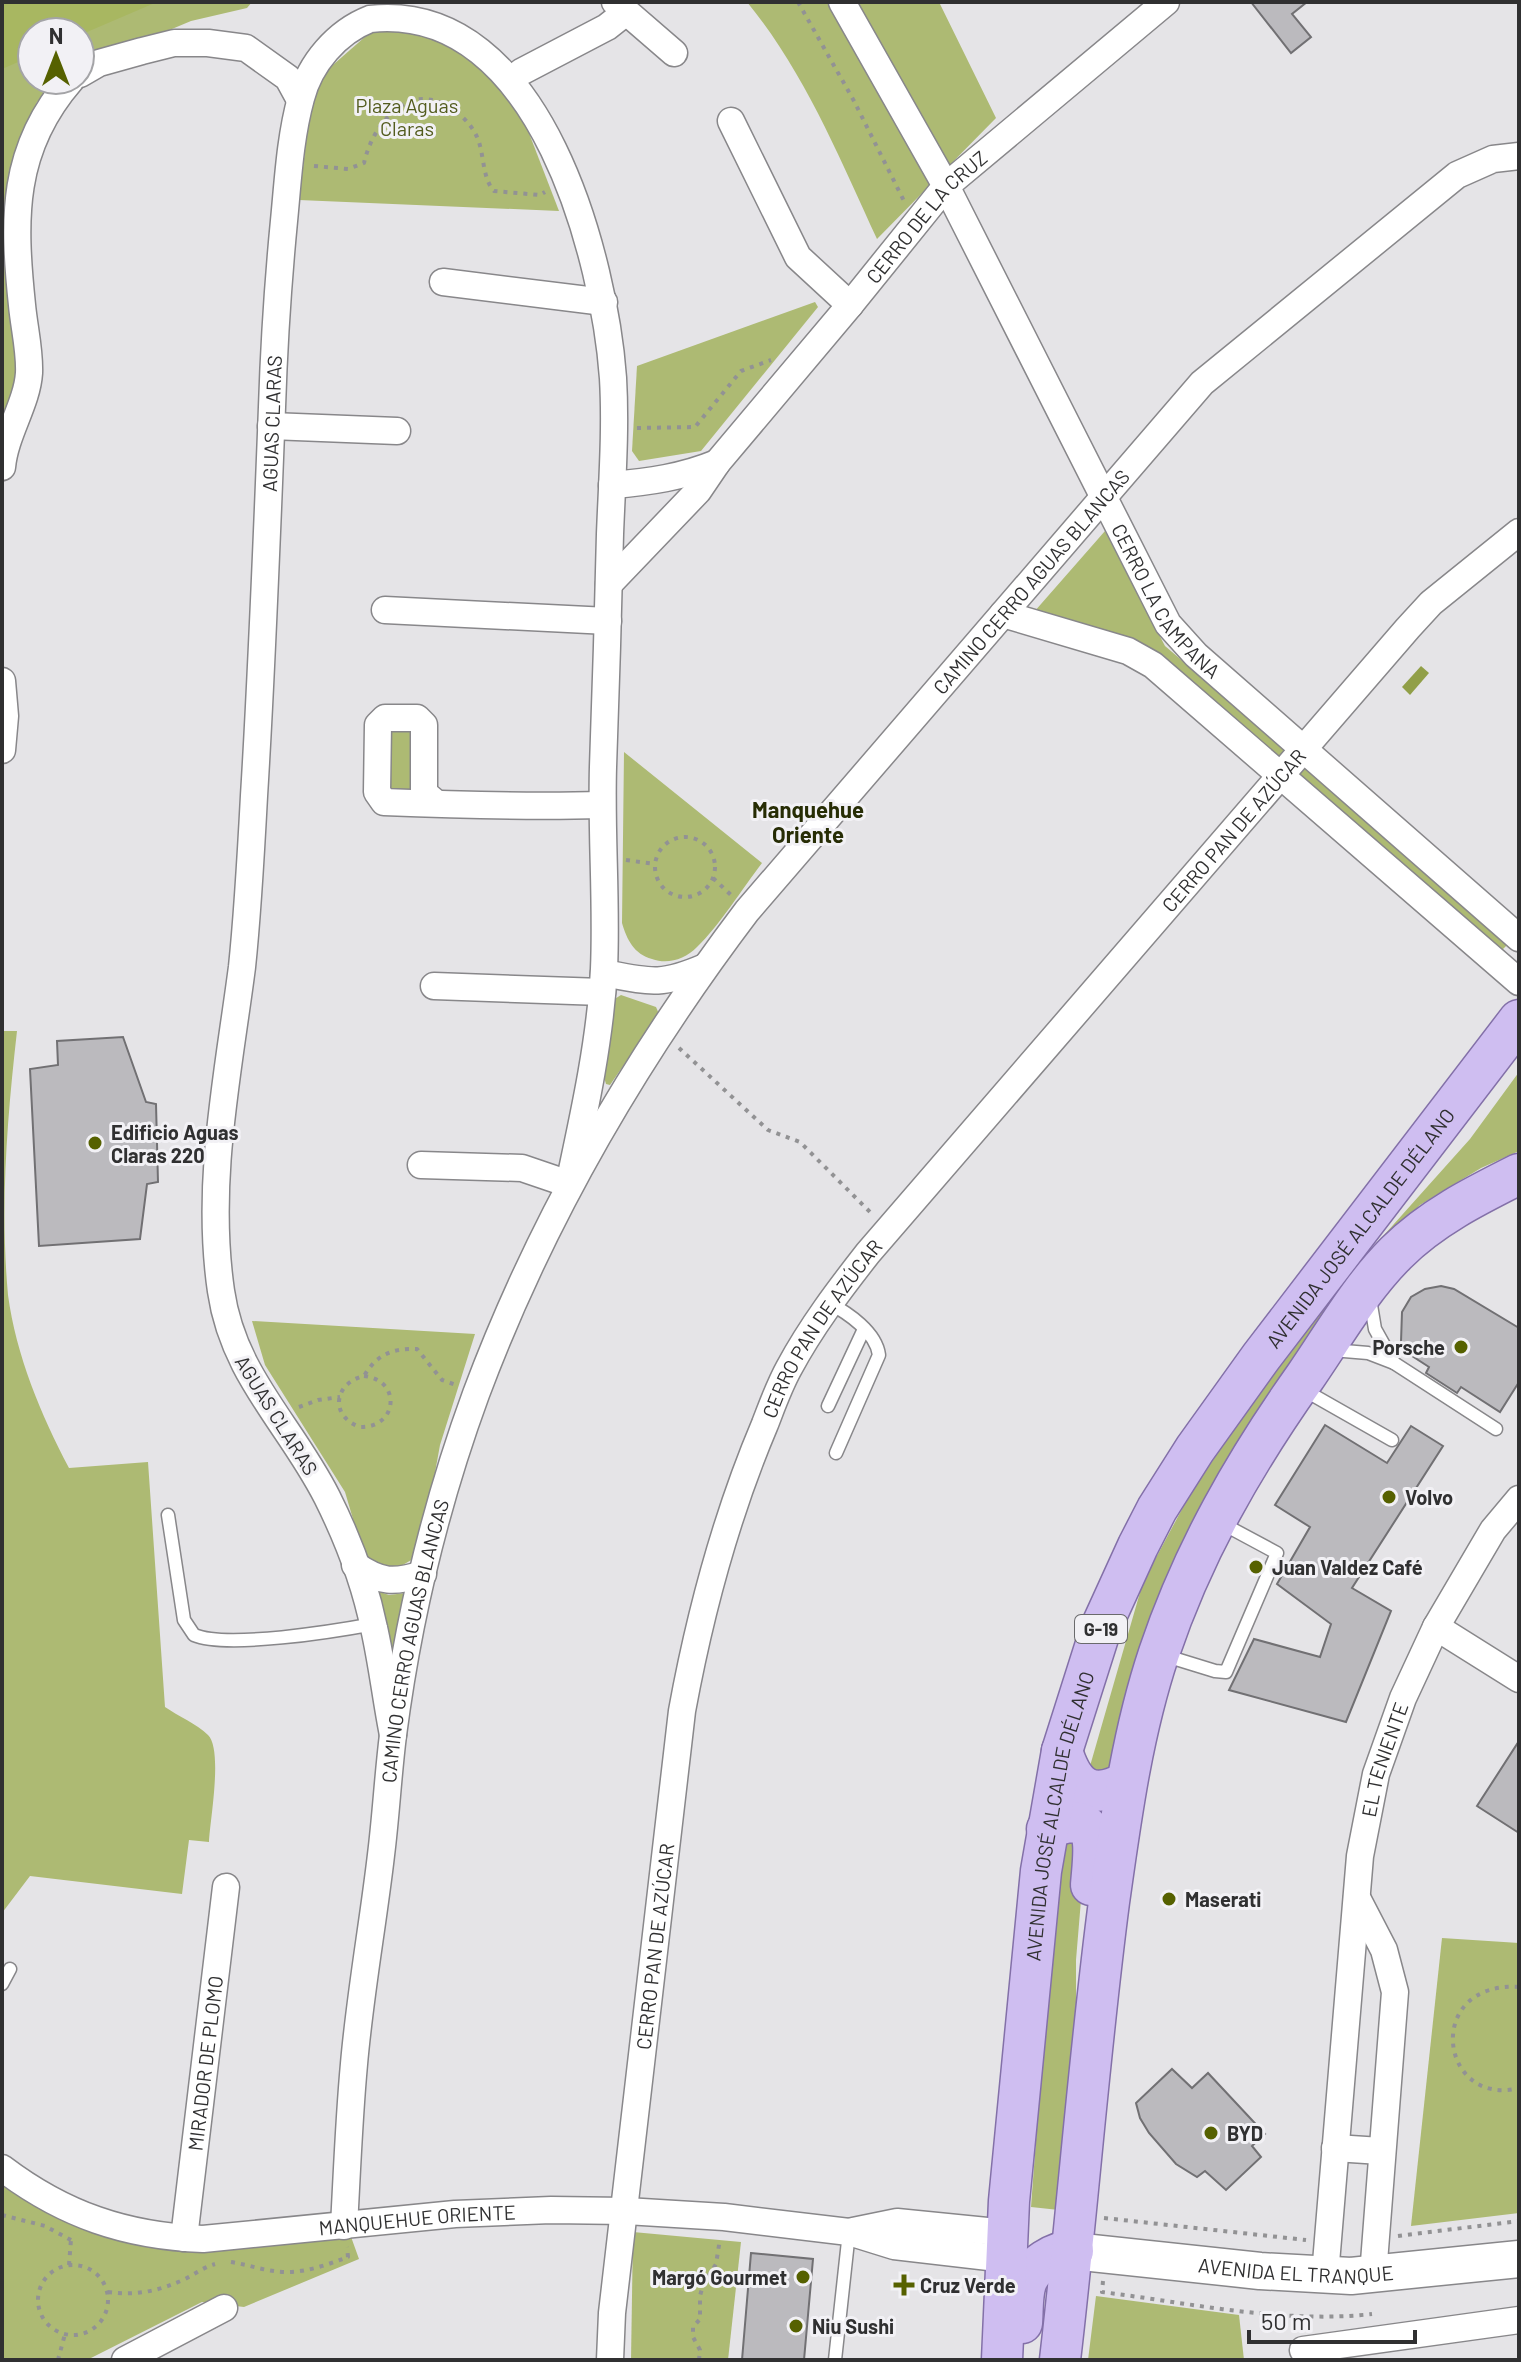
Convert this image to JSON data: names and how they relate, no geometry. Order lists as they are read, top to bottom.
{
  "streets": {
    "main road": ["AVENIDA JOSÉ ALCALDE DÉLANO", "G-19", "AVENIDA EL TRANQUE"],
    "street": [
      "CERRO DE LA CRUZ",
      "AGUAS CLARAS",
      "CAMINO CERRO AGUAS BLANCAS",
      "CERRO LA CAMPANA",
      "CERRO PAN DE AZÚCAR",
      "EL TENIENTE",
      "MIRADOR DE PLOMO",
      "MANQUEHUE ORIENTE"
    ]
  },
  "crossings": [
    ["CERRO DE LA CRUZ", "AGUAS CLARAS"],
    ["CERRO DE LA CRUZ", "CERRO LA CAMPANA"],
    ["AGUAS CLARAS", "CAMINO CERRO AGUAS BLANCAS"],
    ["CAMINO CERRO AGUAS BLANCAS", "CERRO LA CAMPANA"],
    ["CAMINO CERRO AGUAS BLANCAS", "MANQUEHUE ORIENTE"],
    ["CERRO LA CAMPANA", "CERRO PAN DE AZÚCAR"],
    ["CERRO PAN DE AZÚCAR", "MANQUEHUE ORIENTE"],
    ["AVENIDA JOSÉ ALCALDE DÉLANO", "MANQUEHUE ORIENTE"],
    ["AVENIDA JOSÉ ALCALDE DÉLANO", "AVENIDA EL TRANQUE"],
    ["EL TENIENTE", "AVENIDA EL TRANQUE"],
    ["MIRADOR DE PLOMO", "MANQUEHUE ORIENTE"]
  ],
  "districts": ["Manquehue Oriente"],
  "parks": ["Plaza Aguas Claras"],
  "places": {
    "other": [
      "Edificio Aguas Claras 220",
      "Porsche",
      "Volvo",
      "Juan Valdez Café",
      "Maserati",
      "BYD",
      "Margó Gourmet",
      "Niu Sushi"
    ],
    "health": ["Cruz Verde"]
  },
  "scale_bar": "50 m",
  "north": "top"
}
